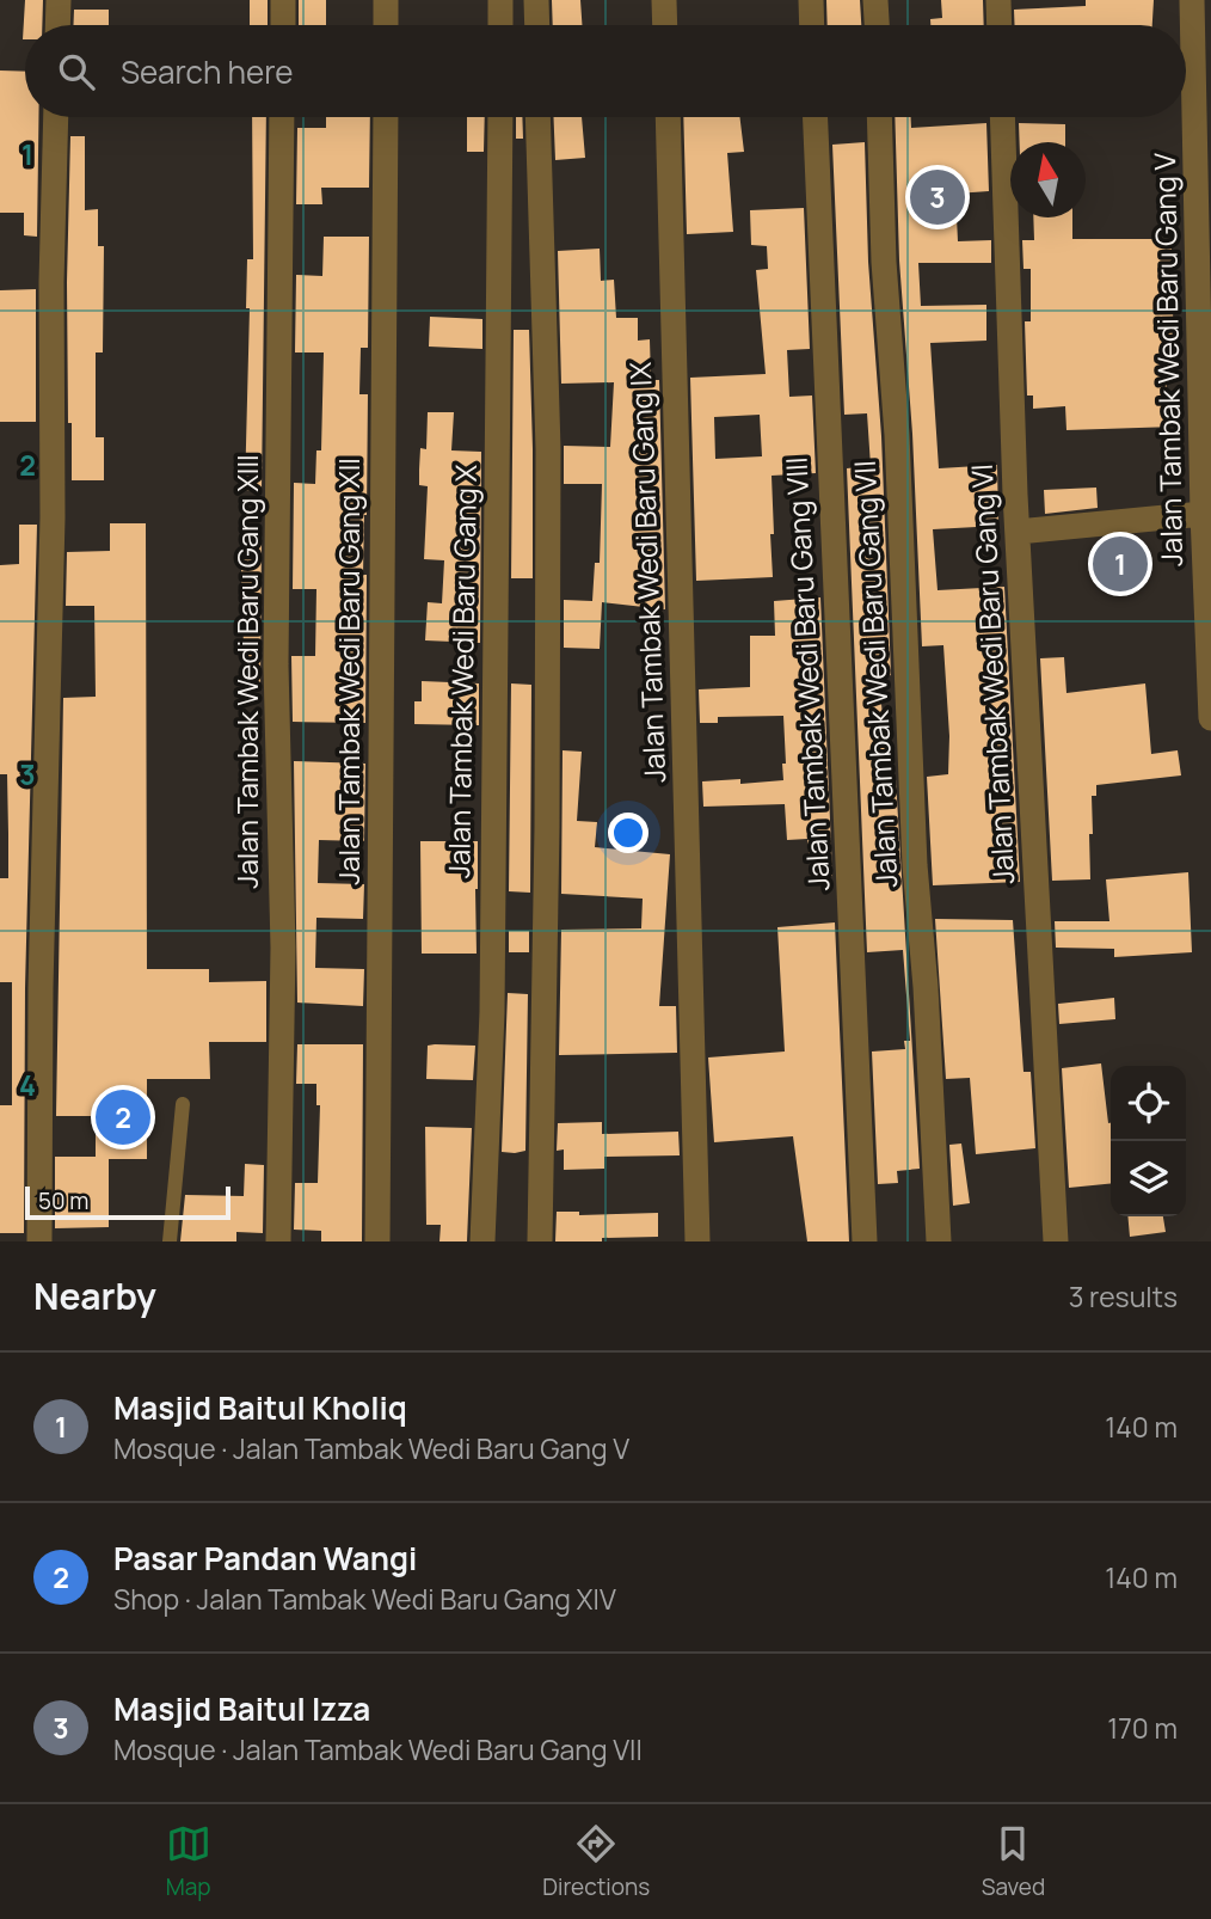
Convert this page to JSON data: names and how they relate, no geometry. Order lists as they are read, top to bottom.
{
  "streets": {
    "street": [
      "Jalan Tambak Wedi Baru Gang V",
      "Jalan Tambak Wedi Baru Gang IX",
      "Jalan Tambak Wedi Baru Gang XIII",
      "Jalan Tambak Wedi Baru Gang XII",
      "Jalan Tambak Wedi Baru Gang X",
      "Jalan Tambak Wedi Baru Gang VIII",
      "Jalan Tambak Wedi Baru Gang VII",
      "Jalan Tambak Wedi Baru Gang VI"
    ]
  },
  "scale_bar": "50 m",
  "north": "top",
  "page": {
    "search": "Search here",
    "pins": ["3", "1", "2"],
    "scale": "50 m",
    "heading": ["Nearby", "3 results"],
    "list": [
      {
        "mark": "1",
        "name": "Masjid Baitul Kholiq",
        "note": "Mosque · Jalan Tambak Wedi Baru Gang V",
        "value": "140 m"
      },
      {
        "mark": "2",
        "name": "Pasar Pandan Wangi",
        "note": "Shop · Jalan Tambak Wedi Baru Gang XIV",
        "value": "140 m"
      },
      {
        "mark": "3",
        "name": "Masjid Baitul Izza",
        "note": "Mosque · Jalan Tambak Wedi Baru Gang VII",
        "value": "170 m"
      }
    ],
    "nav": ["Map", "Directions", "Saved"]
  },
  "grid": {
    "rows": [
      "1",
      "2",
      "3",
      "4"
    ]
  }
}
